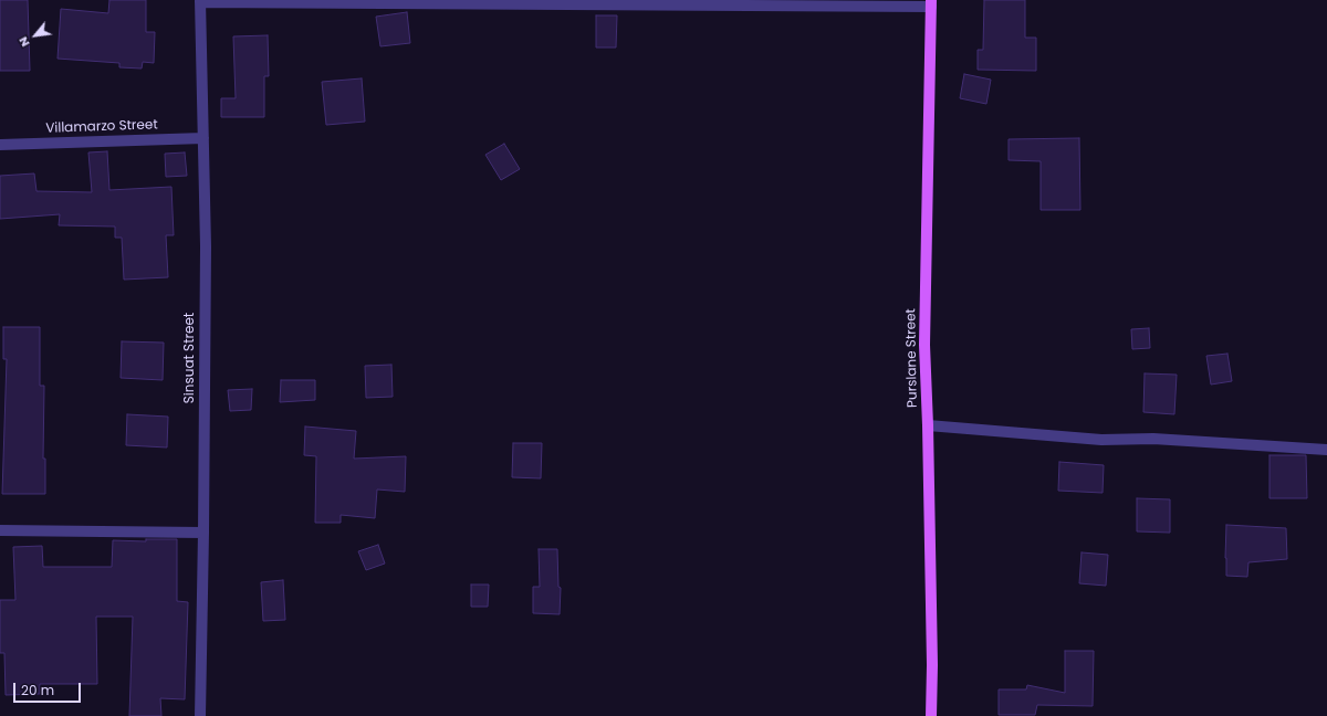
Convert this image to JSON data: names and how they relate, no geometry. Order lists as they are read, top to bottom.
{
  "streets": {
    "main road": ["Purslane Street"],
    "street": ["Villamarzo Street", "Sinsuat Street"]
  },
  "crossings": [
    ["Villamarzo Street", "Sinsuat Street"]
  ],
  "scale_bar": "20 m",
  "north": "bottom left"
}
